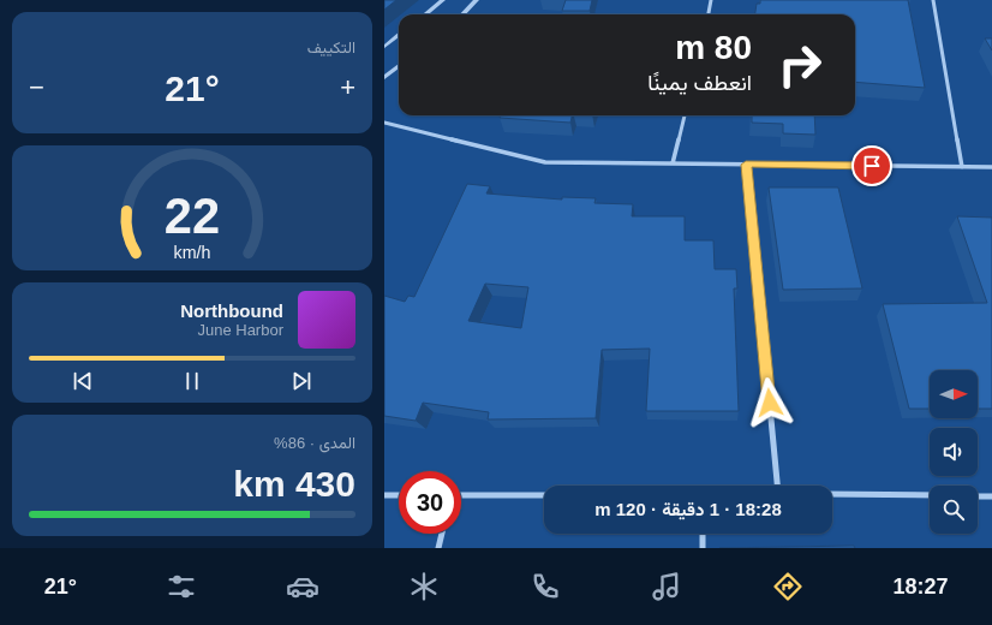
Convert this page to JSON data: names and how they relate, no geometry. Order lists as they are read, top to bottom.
{
  "north": "right",
  "page": {
    "tile": [
      "التكييف",
      ["المدى · 86%", "430 km"]
    ],
    "turn": ["80 m", "انعطف يمينًا"],
    "heat": ["−", "21°", "+"],
    "song": ["Northbound", "June Harbor"],
    "limit": "30",
    "trip": "18:28 · 1 دقيقة · 120 m",
    "tabs": ["18:27", "21°"],
    "gauge": ["22", "km/h"]
  }
}
